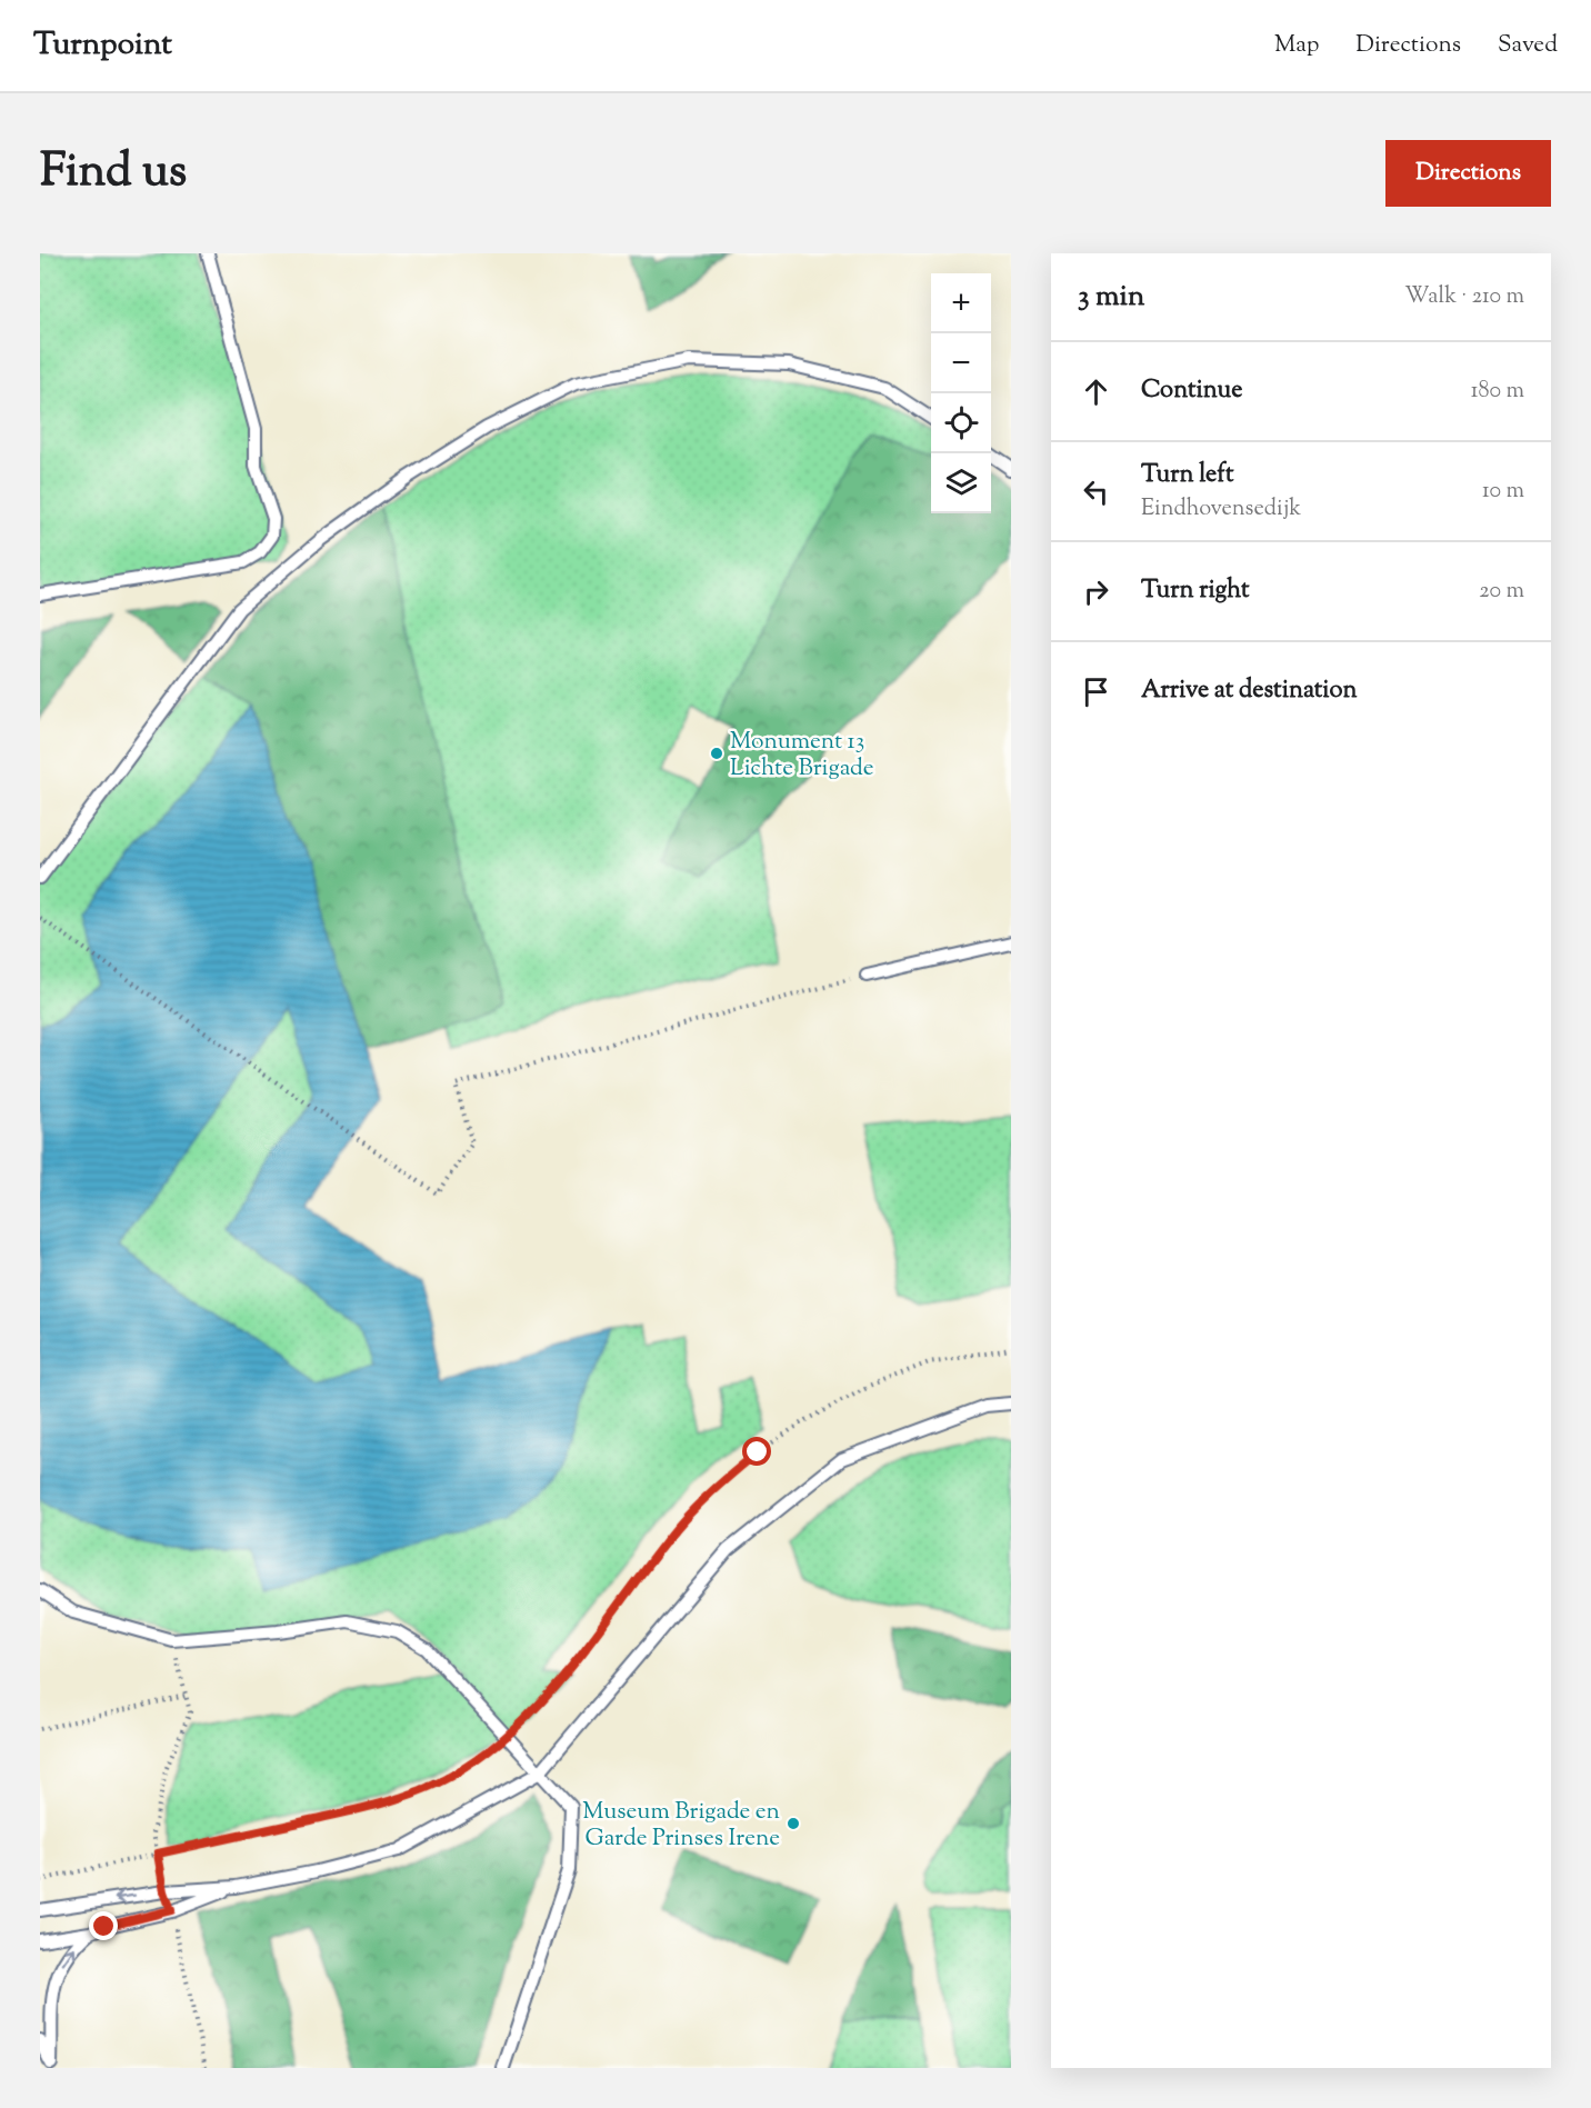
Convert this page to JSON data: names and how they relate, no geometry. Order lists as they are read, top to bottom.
{
  "places": ["Monument 13 Lichte Brigade", "Museum Brigade en Garde Prinses Irene"],
  "page": {
    "header": "Turnpoint",
    "nav": ["Map", "Directions", "Saved"],
    "title": "Find us",
    "buttons": "Directions",
    "heading": ["3 min", "Walk · 210 m"],
    "map_buttons": ["+", "−"],
    "list": [
      ["Continue", "180 m"],
      ["Turn left", "Eindhovensedijk", "10 m"],
      ["Turn right", "20 m"],
      "Arrive at destination"
    ]
  }
}
